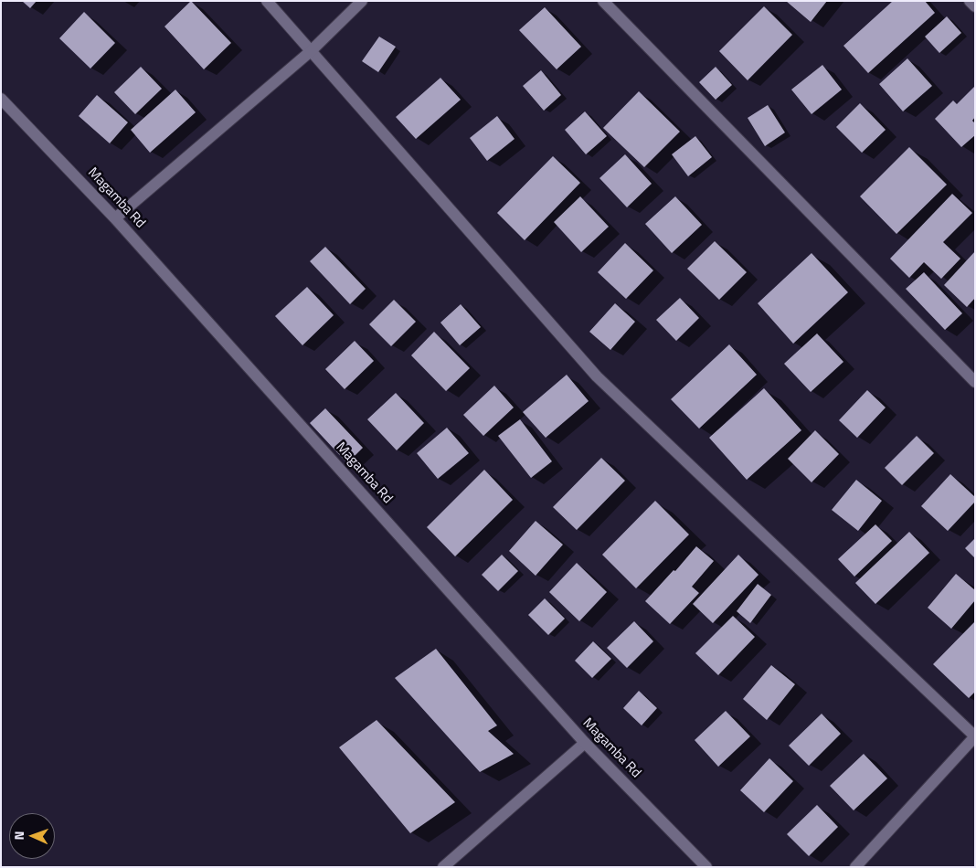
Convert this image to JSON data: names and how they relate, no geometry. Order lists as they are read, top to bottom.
{
  "streets": {
    "street": ["Magamba Rd"]
  },
  "north": "left"
}
